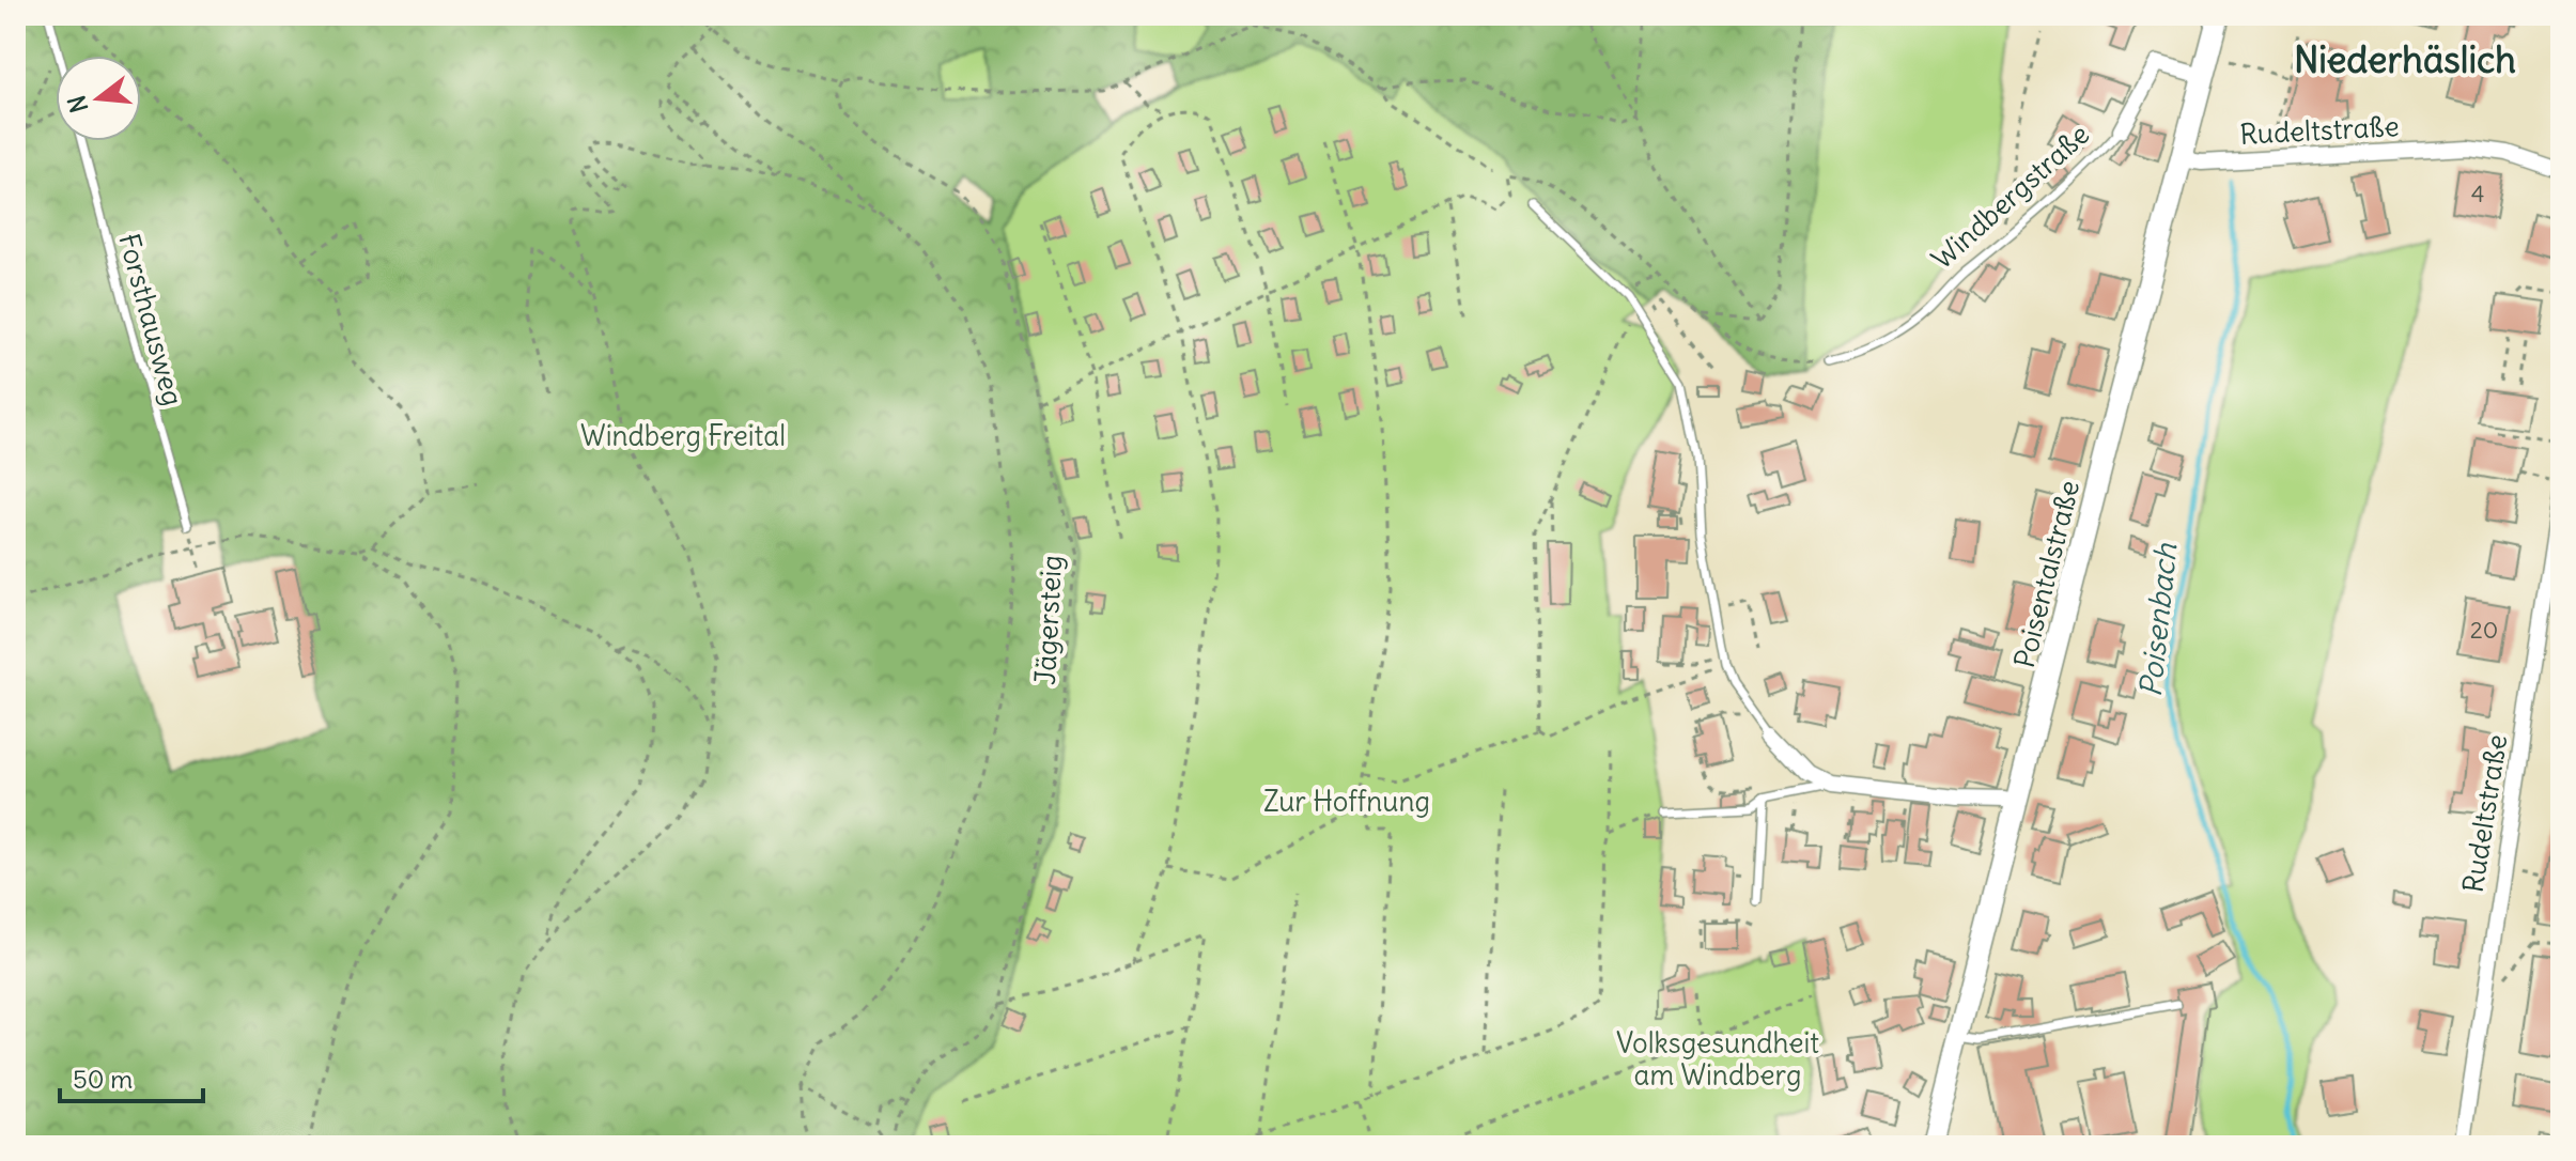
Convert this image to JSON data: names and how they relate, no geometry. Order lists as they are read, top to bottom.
{
  "streets": {
    "main road": ["Poisentalstraße"],
    "street": ["Rudeltstraße", "Windbergstraße"],
    "lane": ["Forsthausweg"],
    "path": ["Jägersteig"]
  },
  "crossings": [
    ["Rudeltstraße", "Poisentalstraße"],
    ["Windbergstraße", "Poisentalstraße"]
  ],
  "districts": ["Niederhäslich"],
  "water": ["Poisenbach"],
  "parks": ["Windberg Freital", "Zur Hoffnung", "Volksgesundheit am Windberg"],
  "house_numbers": ["4", "20"],
  "scale_bar": "50 m",
  "north": "left"
}
